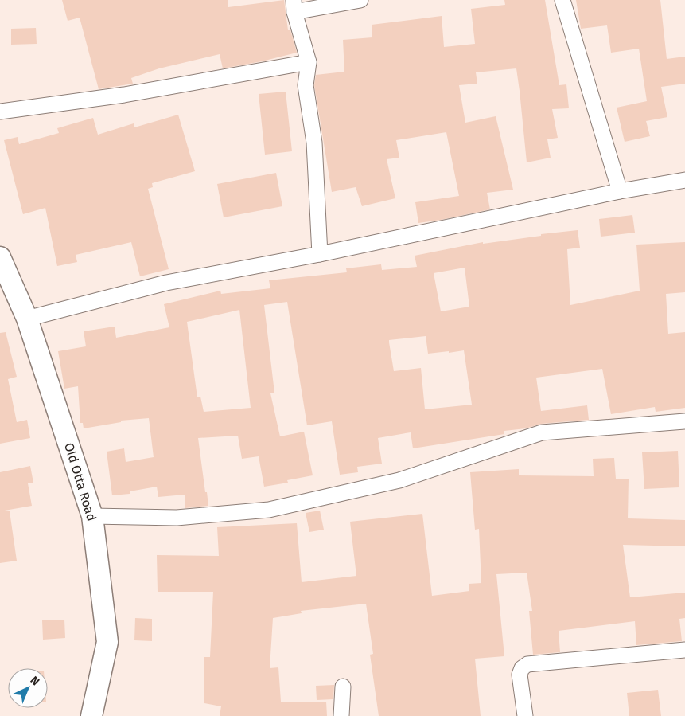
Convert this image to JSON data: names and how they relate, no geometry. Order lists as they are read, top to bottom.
{
  "streets": {
    "street": ["Old Otta Road"]
  },
  "north": "top right"
}
